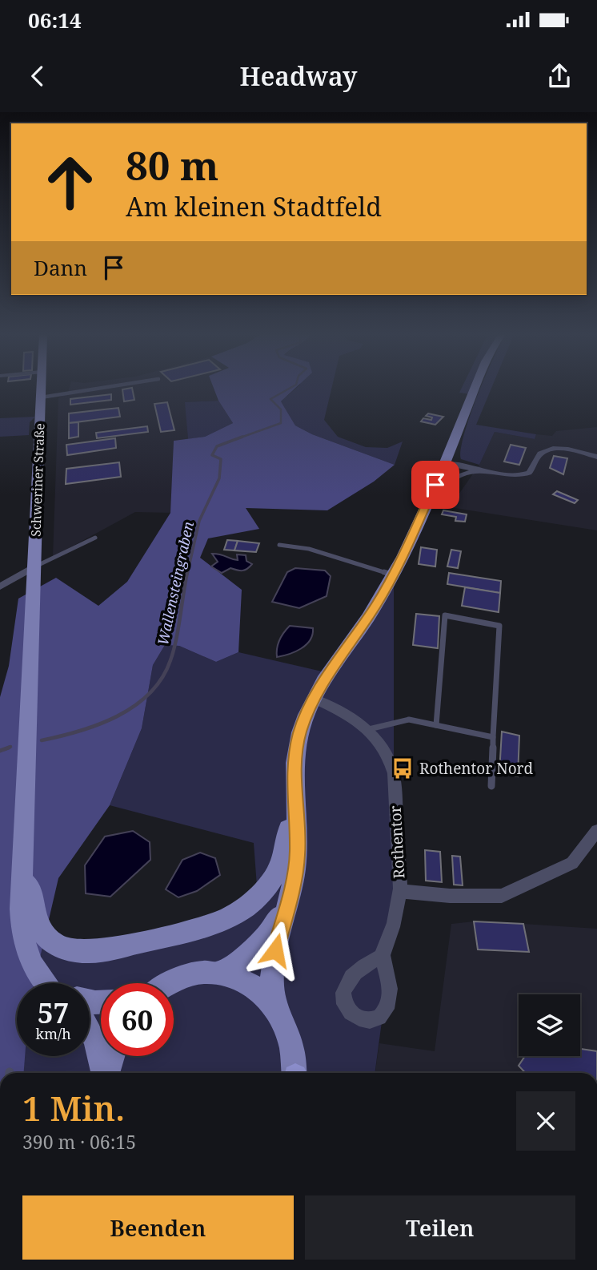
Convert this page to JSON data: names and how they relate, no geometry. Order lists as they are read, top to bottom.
{
  "streets": {
    "main road": ["Schweriner Straße"],
    "street": ["Rothentor"]
  },
  "water": ["Wallensteingraben"],
  "places": {
    "bus stop": ["Rothentor Nord"]
  },
  "page": {
    "status": "06:14",
    "header": "Headway",
    "turn": ["80 m", "Am kleinen Stadtfeld"],
    "then": "Dann",
    "speed": "57 km/h",
    "limit": "60",
    "heading": ["1 Min.", "390 m · 06:15"],
    "buttons": ["Beenden", "Teilen"]
  }
}
